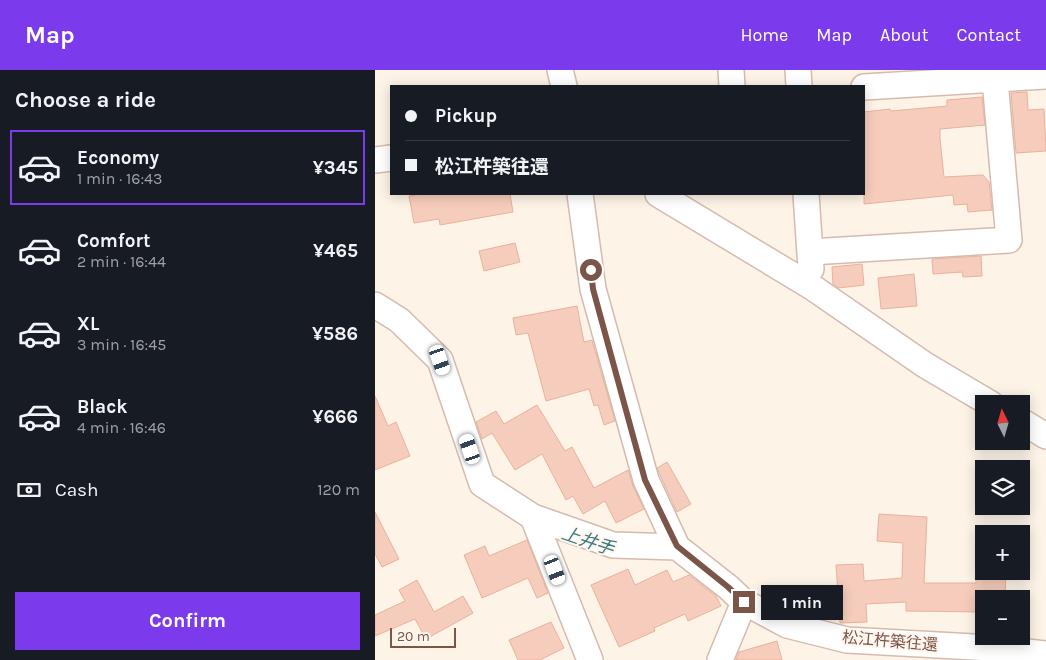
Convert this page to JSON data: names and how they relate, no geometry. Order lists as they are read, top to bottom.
{
  "streets": {
    "street": ["松江杵築往還"]
  },
  "water": ["上井手"],
  "scale_bar": "20 m",
  "north": "top",
  "page": {
    "header": "Map",
    "nav": [
      "Home",
      "Map",
      "About",
      "Contact"
    ],
    "heading": "Choose a ride",
    "banner": ["Pickup", "松江杵築往還"],
    "list": [
      {
        "name": "Economy",
        "note": "1 min · 16:43",
        "value": "¥345"
      },
      {
        "name": "Comfort",
        "note": "2 min · 16:44",
        "value": "¥465"
      },
      {
        "name": "XL",
        "note": "3 min · 16:45",
        "value": "¥586"
      },
      {
        "name": "Black",
        "note": "4 min · 16:46",
        "value": "¥666"
      }
    ],
    "map_buttons": ["+", "−"],
    "pay": ["Cash", "120 m"],
    "buttons": "Confirm",
    "bubble": "1 min",
    "scale": "20 m"
  }
}
